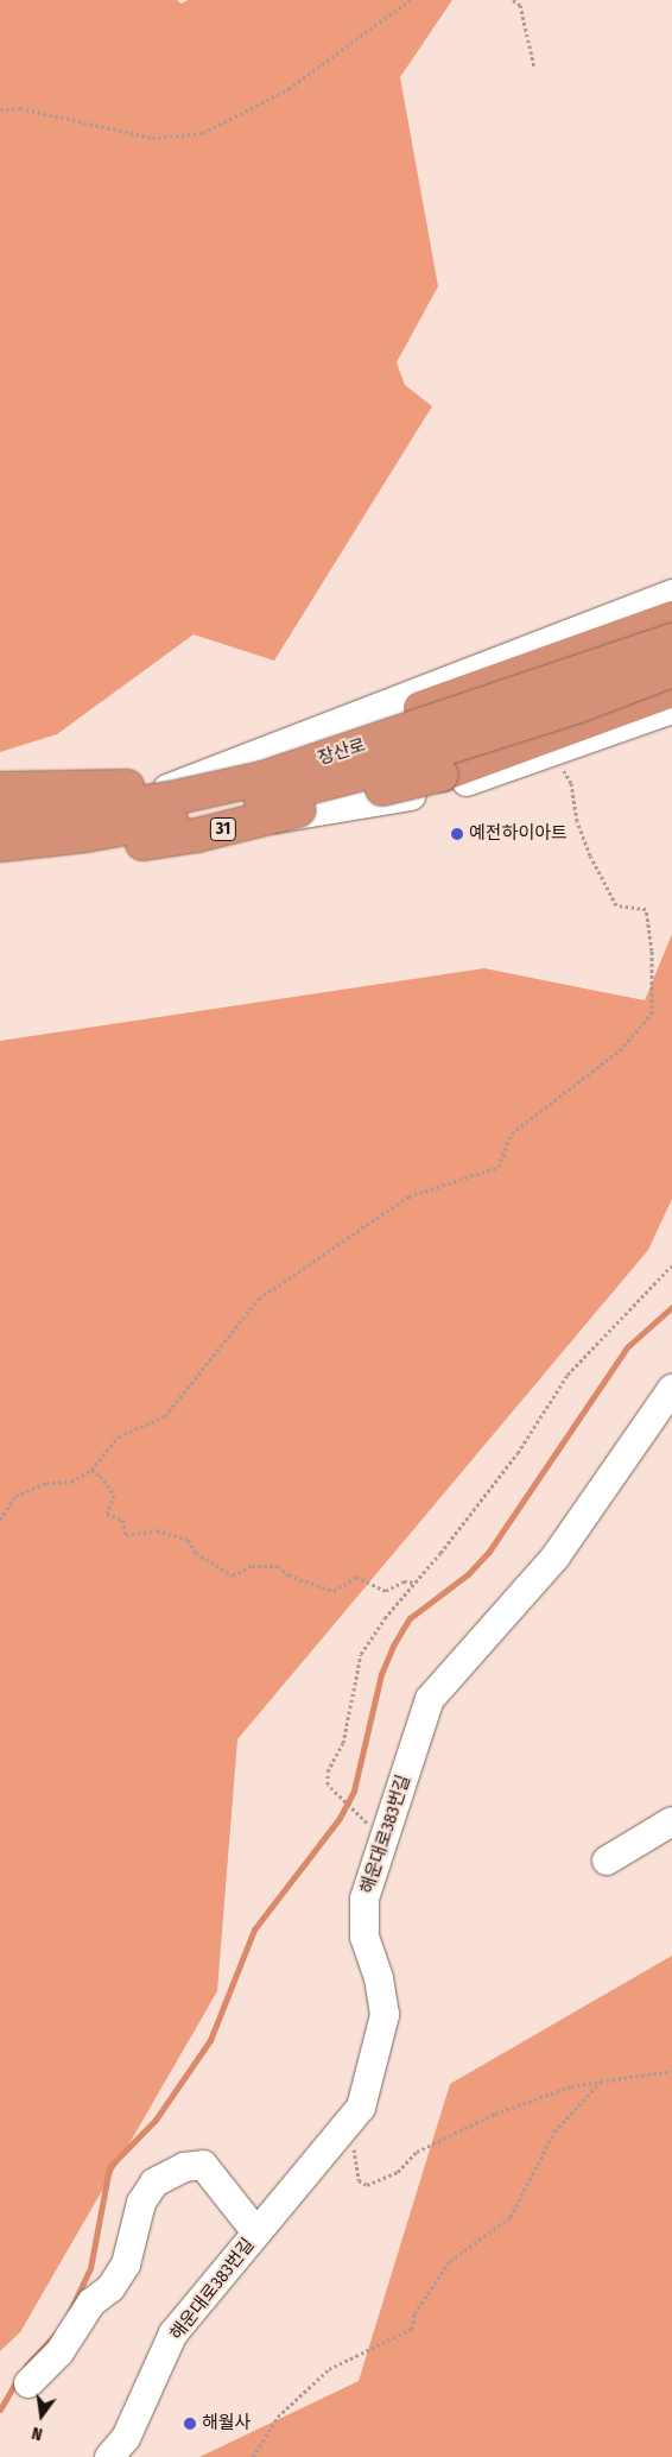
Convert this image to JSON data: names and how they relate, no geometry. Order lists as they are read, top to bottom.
{
  "streets": {
    "highway": ["장산로", "31"],
    "street": ["해운대로383번길"]
  },
  "places": ["예전하이아트", "해월사"],
  "north": "bottom"
}
